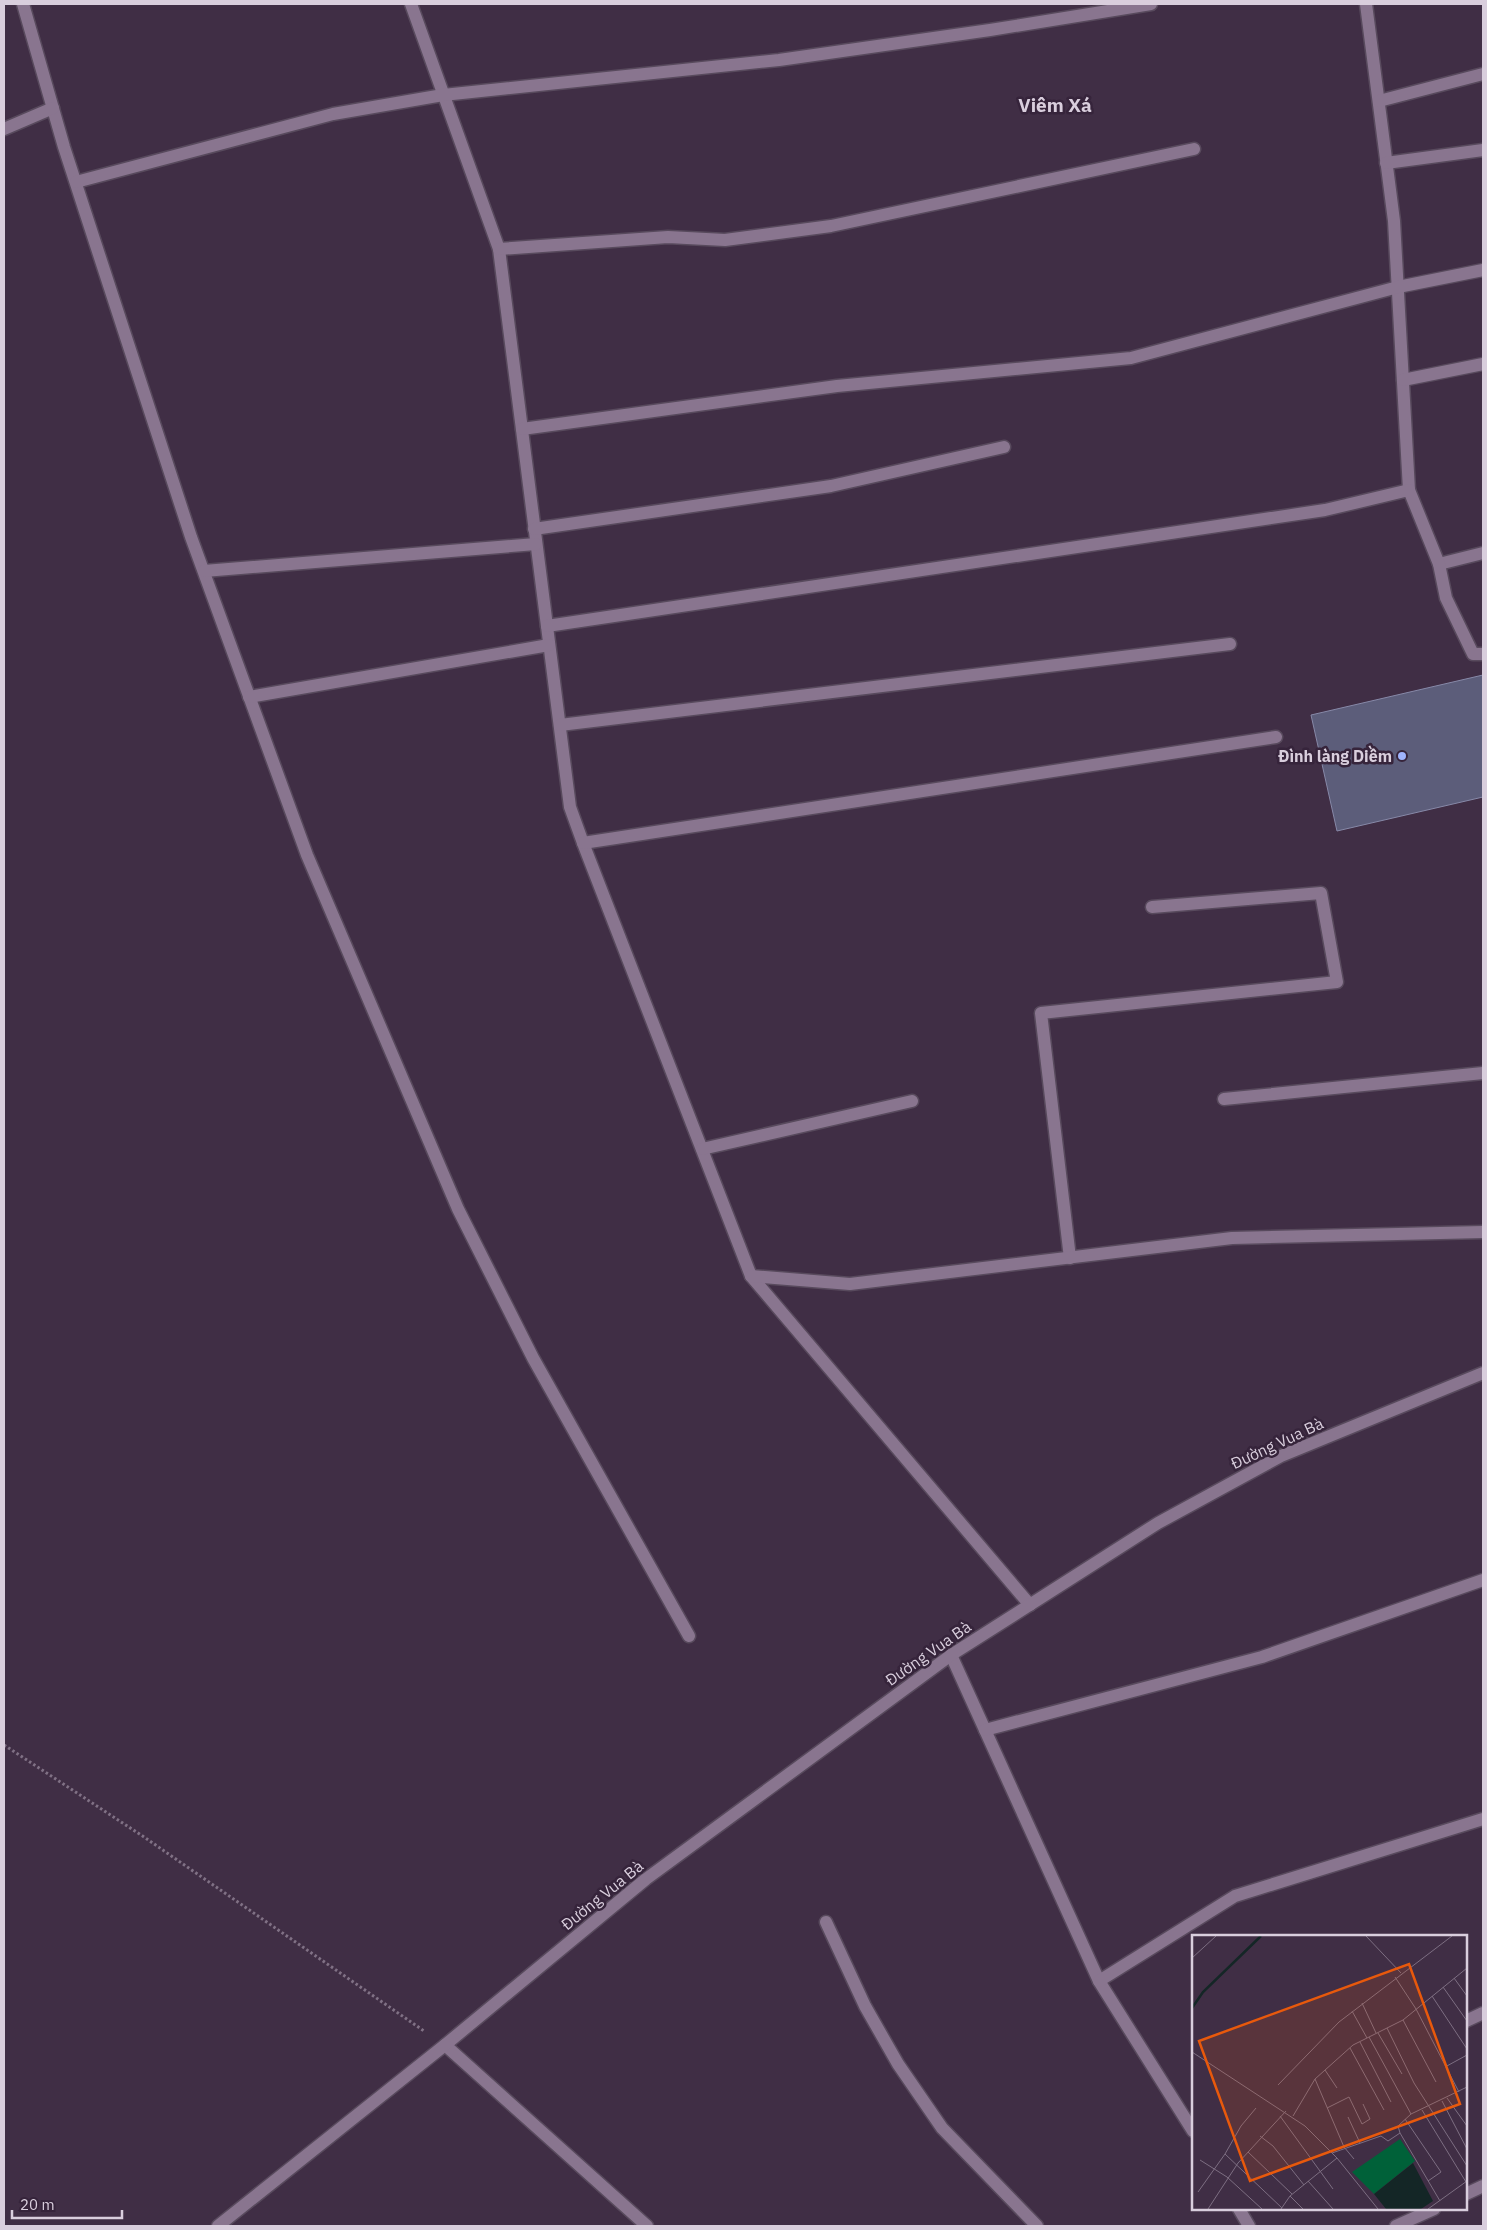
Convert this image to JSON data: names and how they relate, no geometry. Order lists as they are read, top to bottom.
{
  "streets": {
    "street": ["Đường Vua Bà"]
  },
  "districts": ["Viêm Xá"],
  "places": ["Đình làng Diềm"],
  "scale_bar": "20 m"
}
